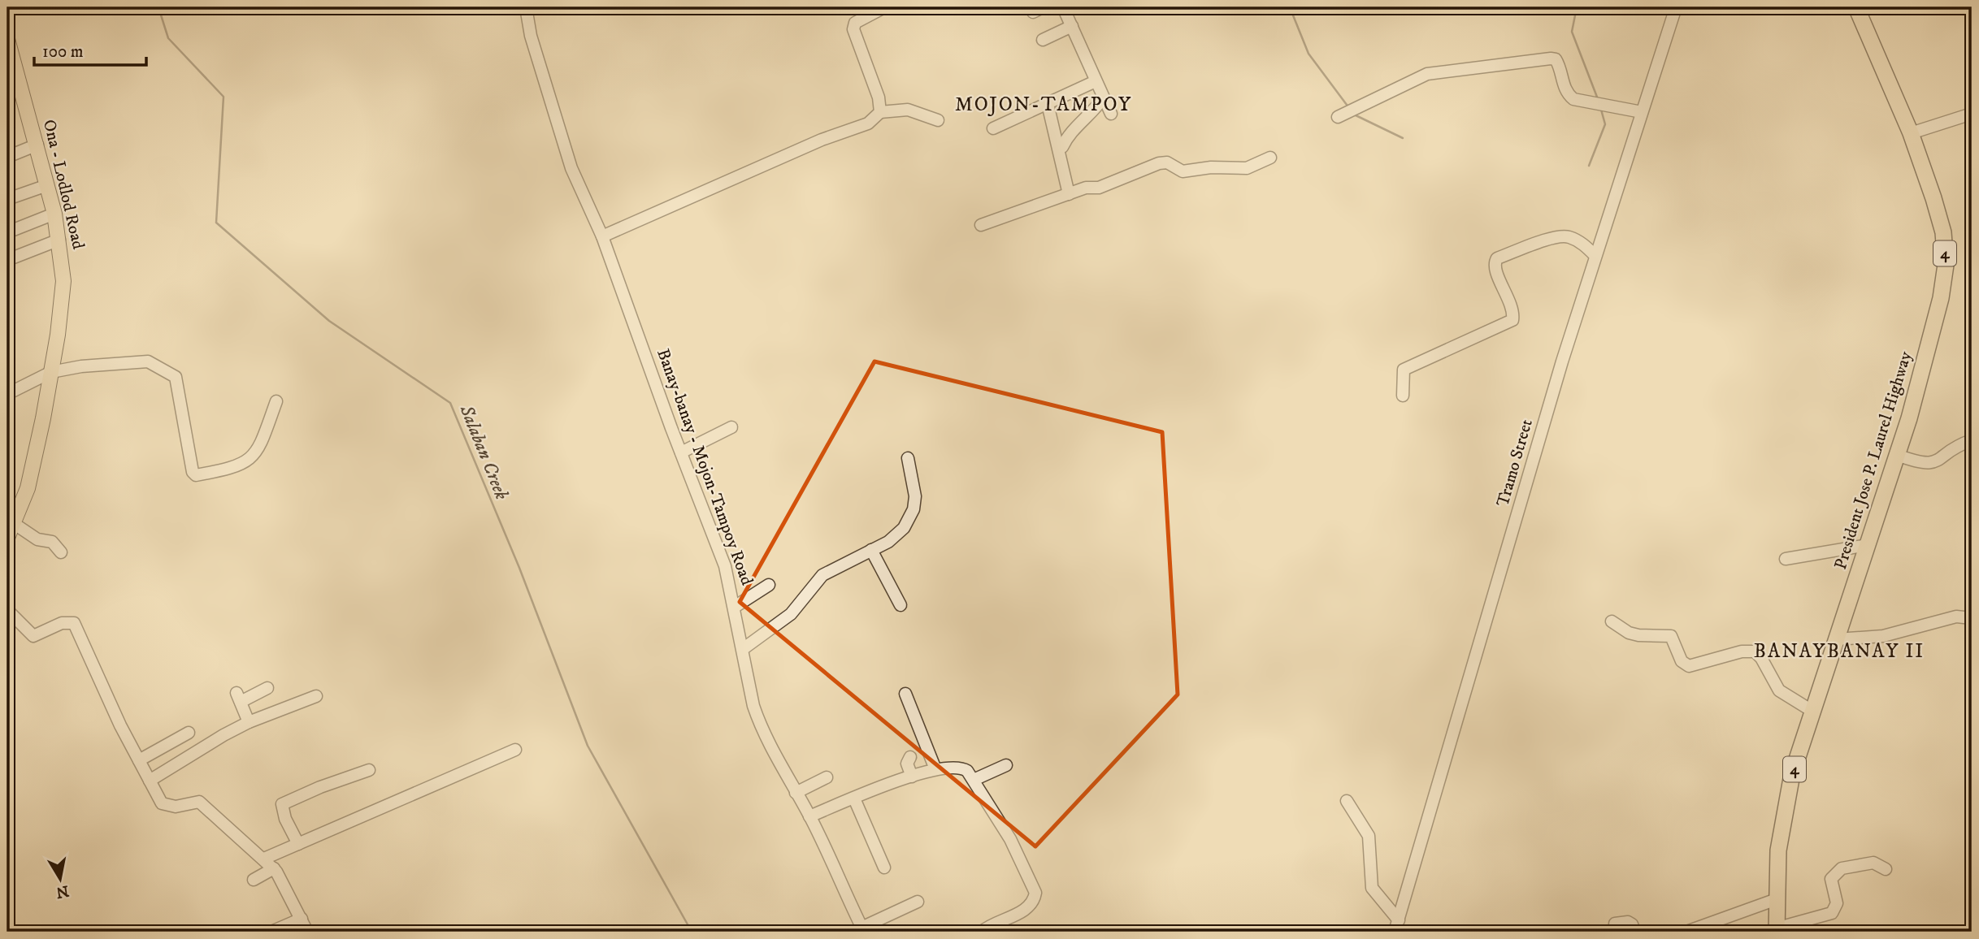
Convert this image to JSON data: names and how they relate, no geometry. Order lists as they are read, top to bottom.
{
  "streets": {
    "highway": ["4", "President Jose P. Laurel Highway"],
    "main road": ["Ona - Lodlod Road"],
    "street": ["Tramo Street", "Banay-banay - Mojon-Tampoy Road"]
  },
  "districts": ["MOJON-TAMPOY", "BANAYBANAY II"],
  "water": ["Salaban Creek"],
  "scale_bar": "100 m",
  "north": "bottom"
}
